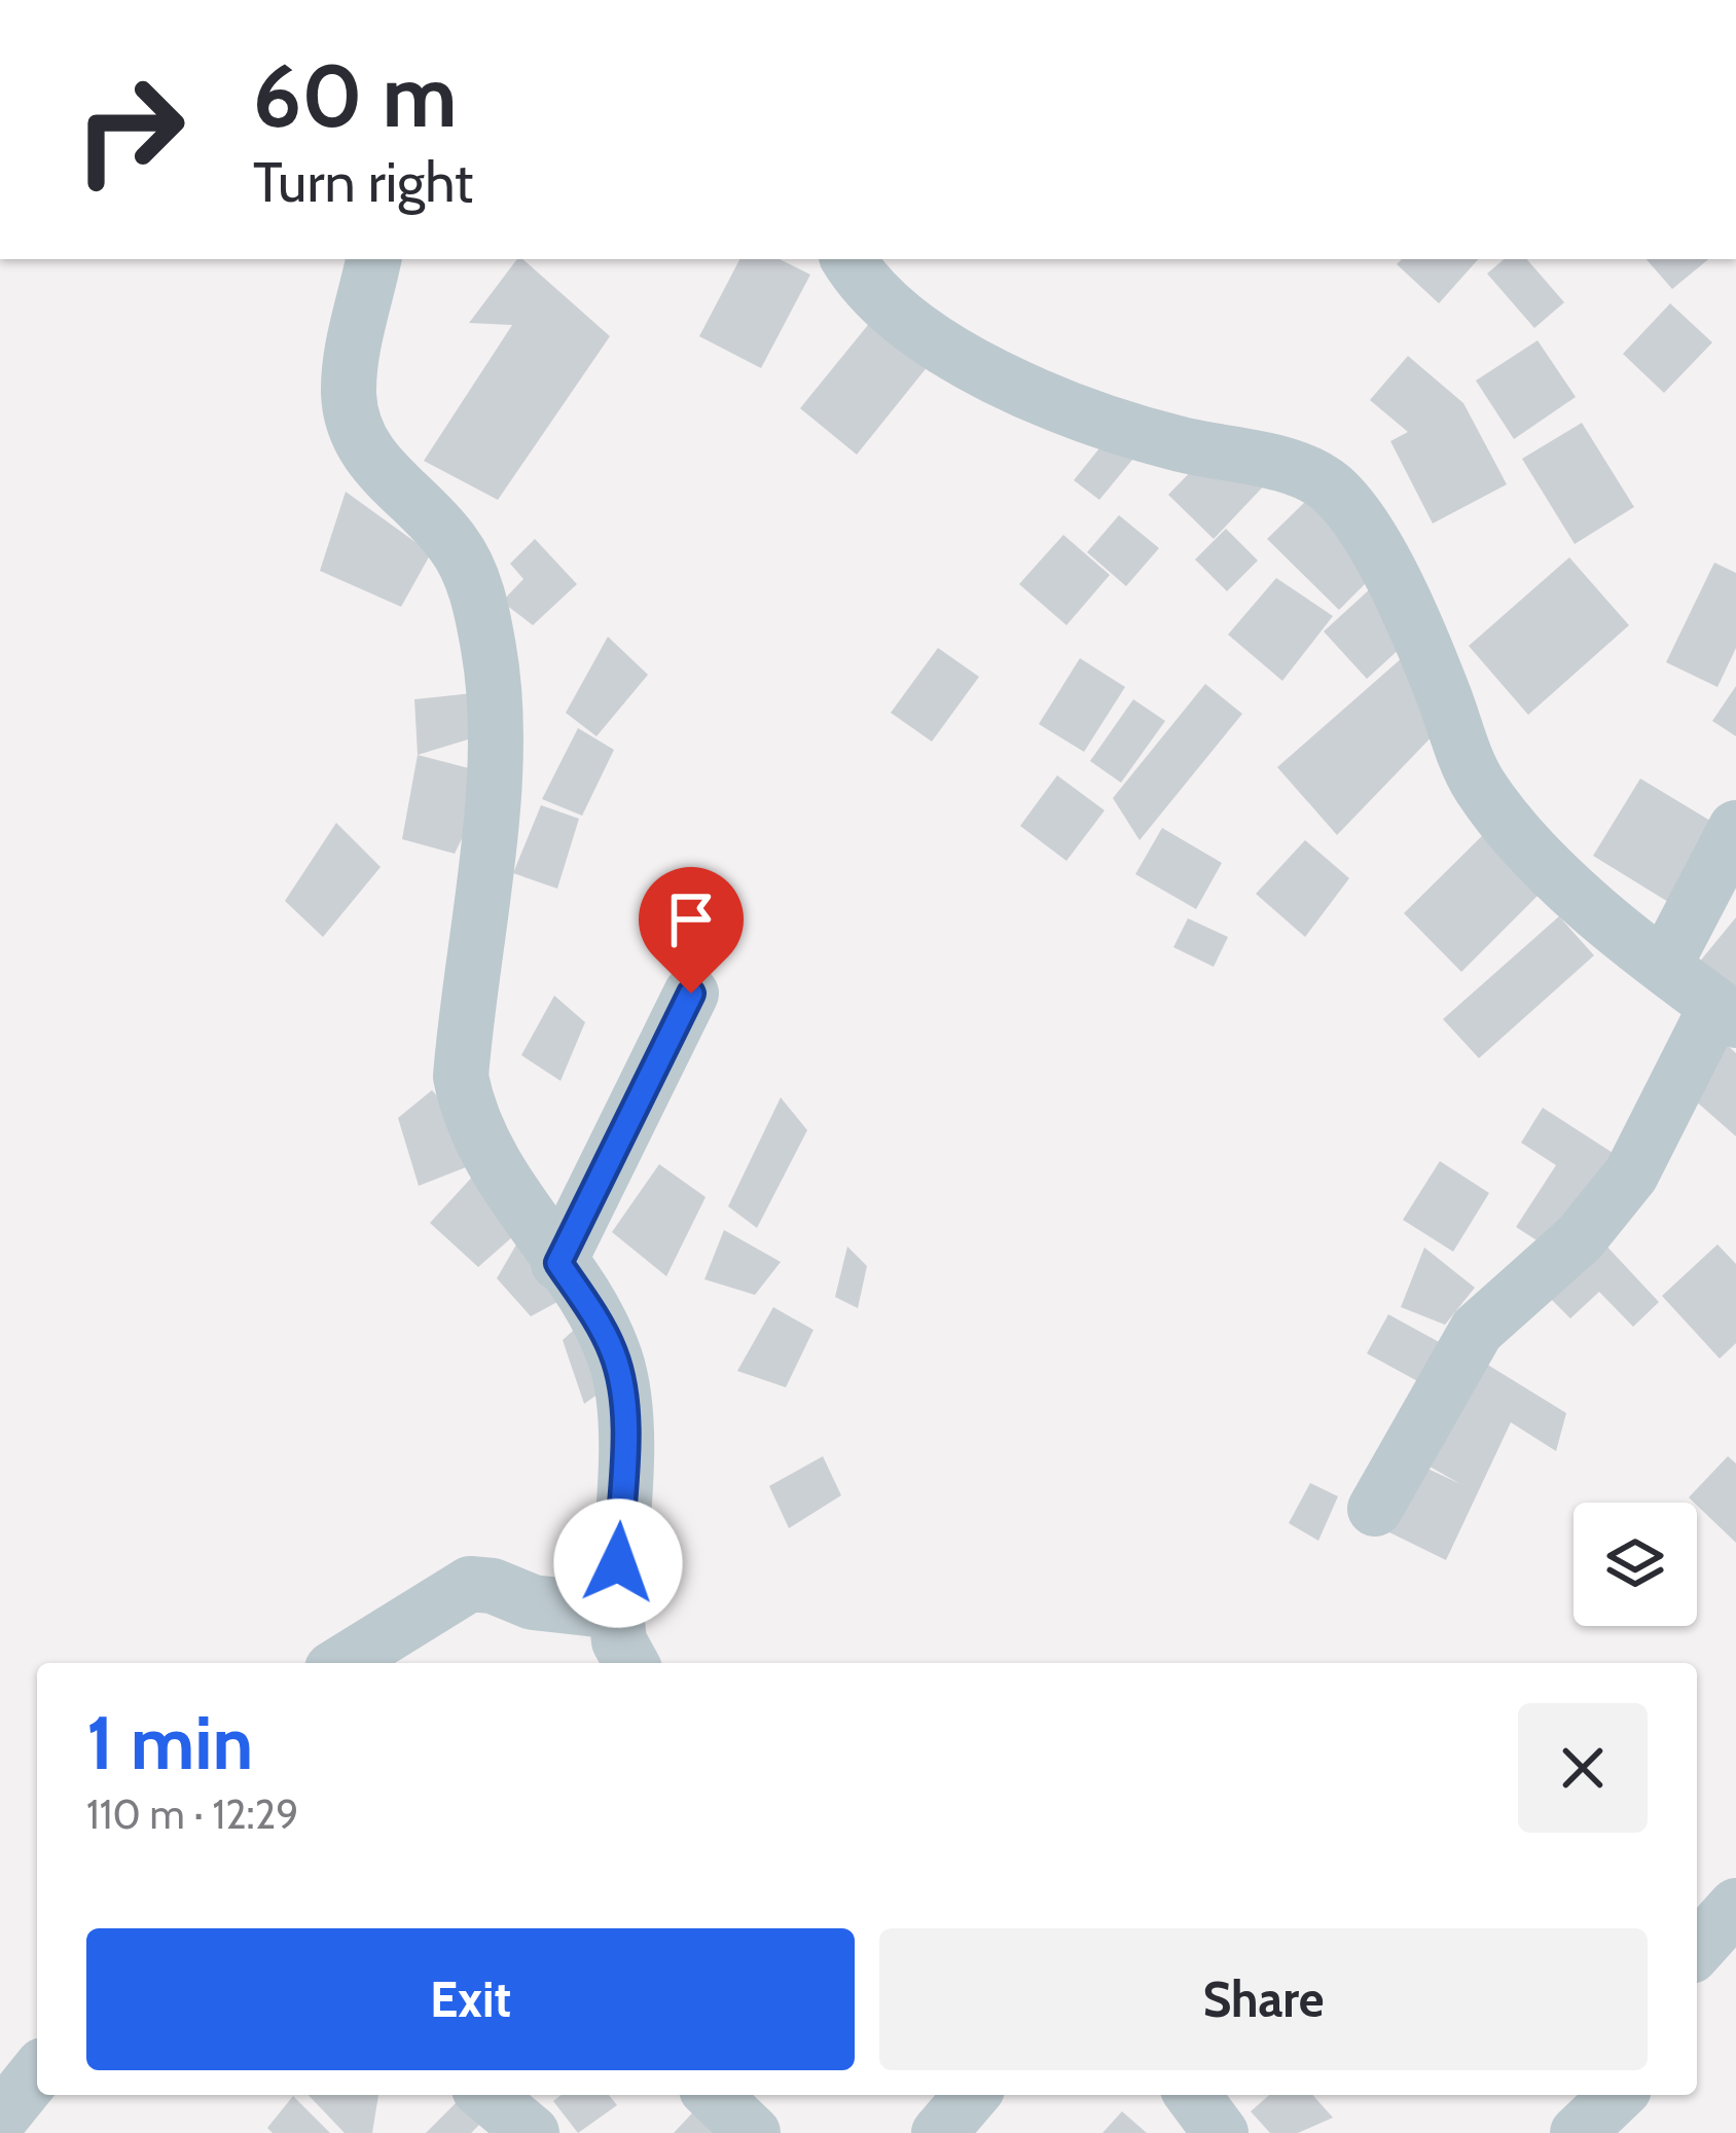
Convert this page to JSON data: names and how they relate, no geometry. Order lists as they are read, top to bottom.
{
  "page": {
    "turn": ["60 m", "Turn right"],
    "heading": ["1 min", "110 m · 12:29"],
    "buttons": ["Exit", "Share"]
  }
}
